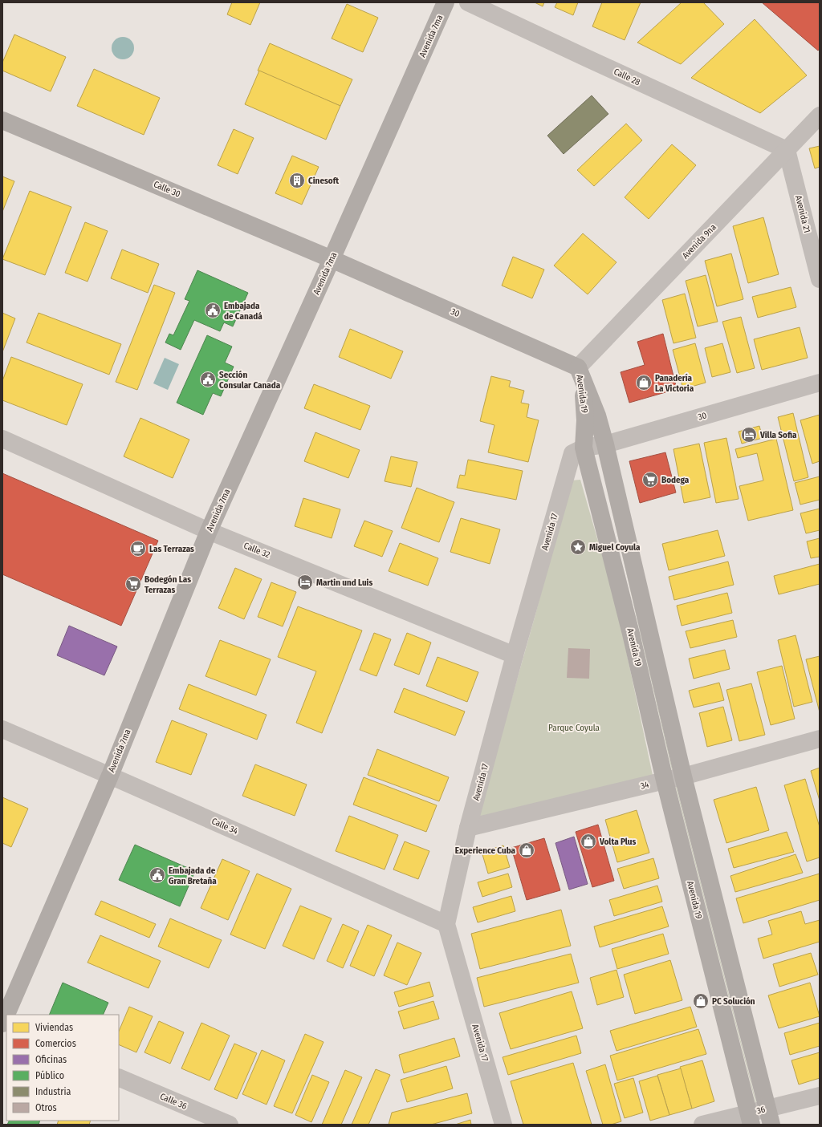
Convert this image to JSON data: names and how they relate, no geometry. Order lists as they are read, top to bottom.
{
  "streets": {
    "main road": [
      "Avenida 7ma",
      "Calle 30",
      "30",
      "Avenida 19"
    ],
    "street": [
      "Calle 28",
      "Avenida 21",
      "Avenida 9na",
      "Avenida 17",
      "Calle 32",
      "34",
      "Calle 34",
      "Calle 36",
      "36"
    ]
  },
  "crossings": [
    ["Avenida 7ma", "Calle 30"],
    ["Avenida 7ma", "30"],
    ["Avenida 7ma", "Calle 32"],
    ["Avenida 7ma", "Calle 34"],
    ["Calle 28", "Avenida 21"],
    ["Calle 28", "Avenida 9na"],
    ["Calle 30", "30"],
    ["Avenida 21", "Avenida 9na"],
    ["Avenida 9na", "30"],
    ["Avenida 9na", "Avenida 19"],
    ["30", "Avenida 19"],
    ["30", "Avenida 17"],
    ["Avenida 19", "Avenida 17"],
    ["Avenida 19", "34"],
    ["Avenida 19", "36"],
    ["Avenida 17", "Calle 32"],
    ["Avenida 17", "34"],
    ["Avenida 17", "Calle 34"]
  ],
  "parks": ["Parque Coyula"],
  "places": {
    "building": ["Cinesoft"],
    "public building": ["Embajada de Canadá", "Sección Consular Canada", "Embajada de Gran Bretaña"],
    "shop": [
      "Panadería La Victoria",
      "Volta Plus",
      "Experience Cuba",
      "PC Solución"
    ],
    "hotel": ["Villa Sofia", "Martin und Luis"],
    "supermarket": ["Bodega", "Bodegón Las Terrazas"],
    "place": ["Miguel Coyula"],
    "cafe": ["Las Terrazas"]
  },
  "legend": [
    "Viviendas",
    "Comercios",
    "Oficinas",
    "Público",
    "Industria",
    "Otros"
  ]
}
